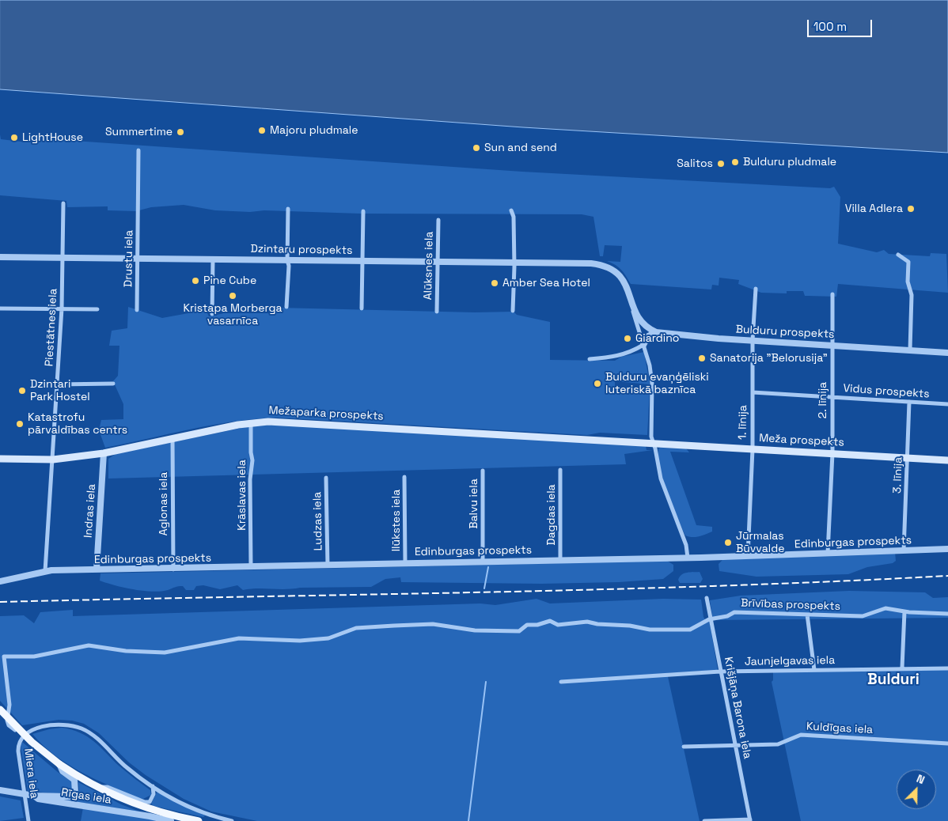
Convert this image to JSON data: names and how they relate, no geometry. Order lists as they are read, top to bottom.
{
  "streets": {
    "main road": ["Mežaparka prospekts", "Meža prospekts"],
    "street": [
      "Dzintaru prospekts",
      "Drustu iela",
      "Alūksnes iela",
      "Piestātnes iela",
      "Bulduru prospekts",
      "Vidus prospekts",
      "2. līnija",
      "1. līnija",
      "3. līnija",
      "Krāslavas iela",
      "Aglonas iela",
      "Balvu iela",
      "Indras iela",
      "Dagdas iela",
      "Ilūkstes iela",
      "Ludzas iela",
      "Edinburgas prospekts",
      "Brīvības prospekts",
      "Jaunjelgavas iela",
      "Krišjāņa Barona iela",
      "Kuldīgas iela",
      "Miera iela",
      "Rīgas iela"
    ]
  },
  "crossings": [
    ["Dzintaru prospekts", "Drustu iela"],
    ["Dzintaru prospekts", "Alūksnes iela"],
    ["Dzintaru prospekts", "Piestātnes iela"],
    ["Piestātnes iela", "Mežaparka prospekts"],
    ["Piestātnes iela", "Edinburgas prospekts"],
    ["Bulduru prospekts", "2. līnija"],
    ["Bulduru prospekts", "1. līnija"],
    ["Vidus prospekts", "2. līnija"],
    ["Vidus prospekts", "1. līnija"],
    ["Vidus prospekts", "3. līnija"],
    ["2. līnija", "Meža prospekts"],
    ["2. līnija", "Edinburgas prospekts"],
    ["Mežaparka prospekts", "Meža prospekts"],
    ["Mežaparka prospekts", "Krāslavas iela"],
    ["Mežaparka prospekts", "Aglonas iela"],
    ["Mežaparka prospekts", "Indras iela"],
    ["1. līnija", "Meža prospekts"],
    ["1. līnija", "Edinburgas prospekts"],
    ["Meža prospekts", "3. līnija"],
    ["3. līnija", "Edinburgas prospekts"],
    ["Krāslavas iela", "Edinburgas prospekts"],
    ["Aglonas iela", "Edinburgas prospekts"],
    ["Balvu iela", "Edinburgas prospekts"],
    ["Indras iela", "Edinburgas prospekts"],
    ["Dagdas iela", "Edinburgas prospekts"],
    ["Ilūkstes iela", "Edinburgas prospekts"],
    ["Ludzas iela", "Edinburgas prospekts"],
    ["Brīvības prospekts", "Krišjāņa Barona iela"],
    ["Brīvības prospekts", "Miera iela"],
    ["Jaunjelgavas iela", "Krišjāņa Barona iela"],
    ["Krišjāņa Barona iela", "Kuldīgas iela"],
    ["Miera iela", "Rīgas iela"]
  ],
  "districts": ["Bulduri"],
  "places": [
    "Majoru pludmale",
    "Summertime",
    "LightHouse",
    "Sun and send",
    "Bulduru pludmale",
    "Salitos",
    "Villa Adlera",
    "Pine Cube",
    "Amber Sea Hotel",
    "Kristapa Morberga vasarnīca",
    "Giardino",
    "Sanatorija \"Belorusija\"",
    "Bulduru evaņģēliski luteriskā baznīca",
    "Dzintari Park Hostel",
    "Katastrofu pārvaldības centrs",
    "Jūrmalas Būvvalde"
  ],
  "scale_bar": "100 m",
  "north": "top right"
}
